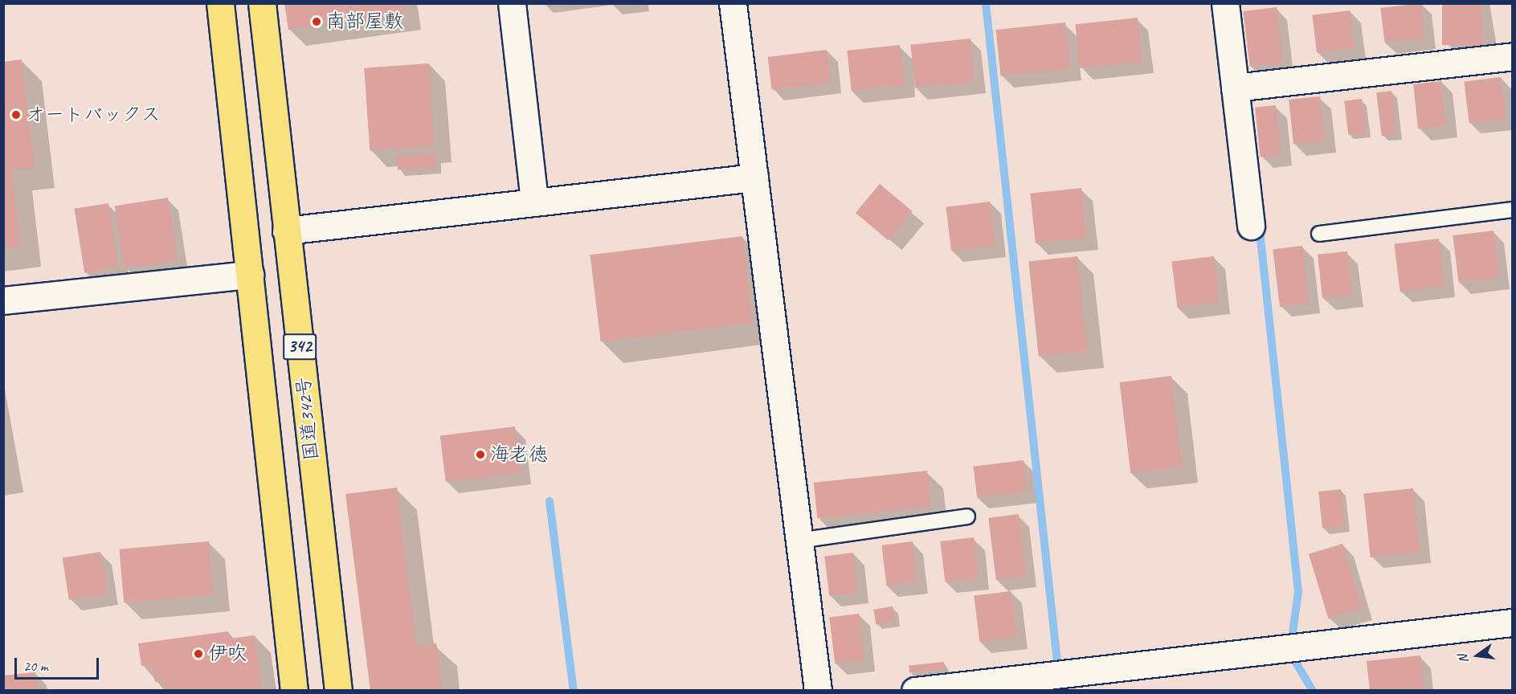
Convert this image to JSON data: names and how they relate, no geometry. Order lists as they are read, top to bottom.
{
  "streets": {
    "highway": ["342", "国道342号"]
  },
  "places": [
    "南部屋敷",
    "オートバックス",
    "海老徳",
    "伊吹"
  ],
  "scale_bar": "20 m",
  "north": "left"
}
